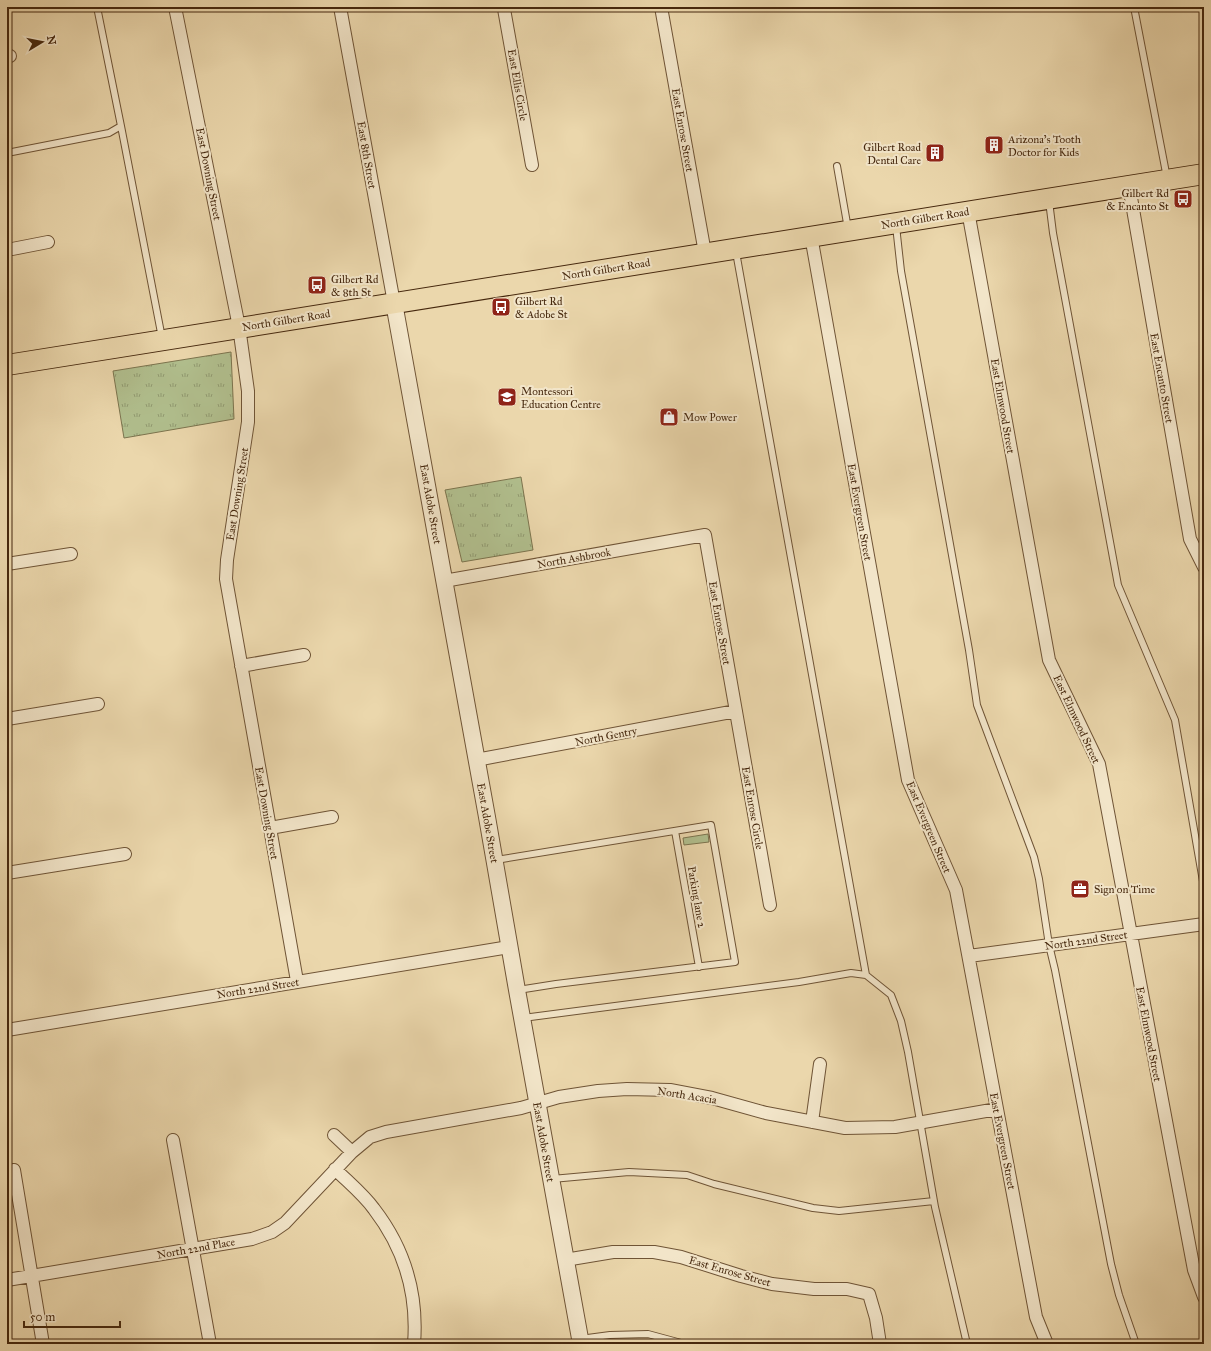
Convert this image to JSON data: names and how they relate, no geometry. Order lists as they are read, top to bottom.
{
  "streets": {
    "main road": ["North Gilbert Road"],
    "street": [
      "East Ellis Circle",
      "East Enrose Street",
      "East 8th Street",
      "East Downing Street",
      "East Encanto Street",
      "East Elmwood Street",
      "East Adobe Street",
      "East Evergreen Street",
      "North Ashbrook",
      "North Gentry",
      "East Enrose Circle",
      "North 22nd Street",
      "North Acacia",
      "North 22nd Place"
    ],
    "lane": ["Parking lane 2"]
  },
  "crossings": [
    ["East Enrose Street", "North Gilbert Road"],
    ["East Enrose Street", "East Adobe Street"],
    ["East Enrose Street", "North Ashbrook"],
    ["East Enrose Street", "North Gentry"],
    ["East Enrose Street", "East Enrose Circle"],
    ["East 8th Street", "North Gilbert Road"],
    ["East 8th Street", "East Adobe Street"],
    ["East Downing Street", "North Gilbert Road"],
    ["East Downing Street", "North 22nd Street"],
    ["North Gilbert Road", "East Encanto Street"],
    ["North Gilbert Road", "East Elmwood Street"],
    ["North Gilbert Road", "East Adobe Street"],
    ["North Gilbert Road", "East Evergreen Street"],
    ["East Elmwood Street", "North 22nd Street"],
    ["East Adobe Street", "North Ashbrook"],
    ["East Adobe Street", "North Gentry"],
    ["East Adobe Street", "North 22nd Street"],
    ["East Adobe Street", "North Acacia"],
    ["East Adobe Street", "North 22nd Place"],
    ["East Evergreen Street", "North 22nd Street"],
    ["East Evergreen Street", "North Acacia"],
    ["North Gentry", "East Enrose Circle"],
    ["North Acacia", "North 22nd Place"]
  ],
  "places": {
    "building": ["Arizona's Tooth Doctor for Kids", "Gilbert Road Dental Care"],
    "bus stop": ["Gilbert Rd & Encanto St", "Gilbert Rd & 8th St", "Gilbert Rd & Adobe St"],
    "school or university": ["Montessori Education Centre"],
    "shop": ["Mow Power"],
    "office": ["Sign on Time"]
  },
  "scale_bar": "50 m",
  "north": "right"
}
